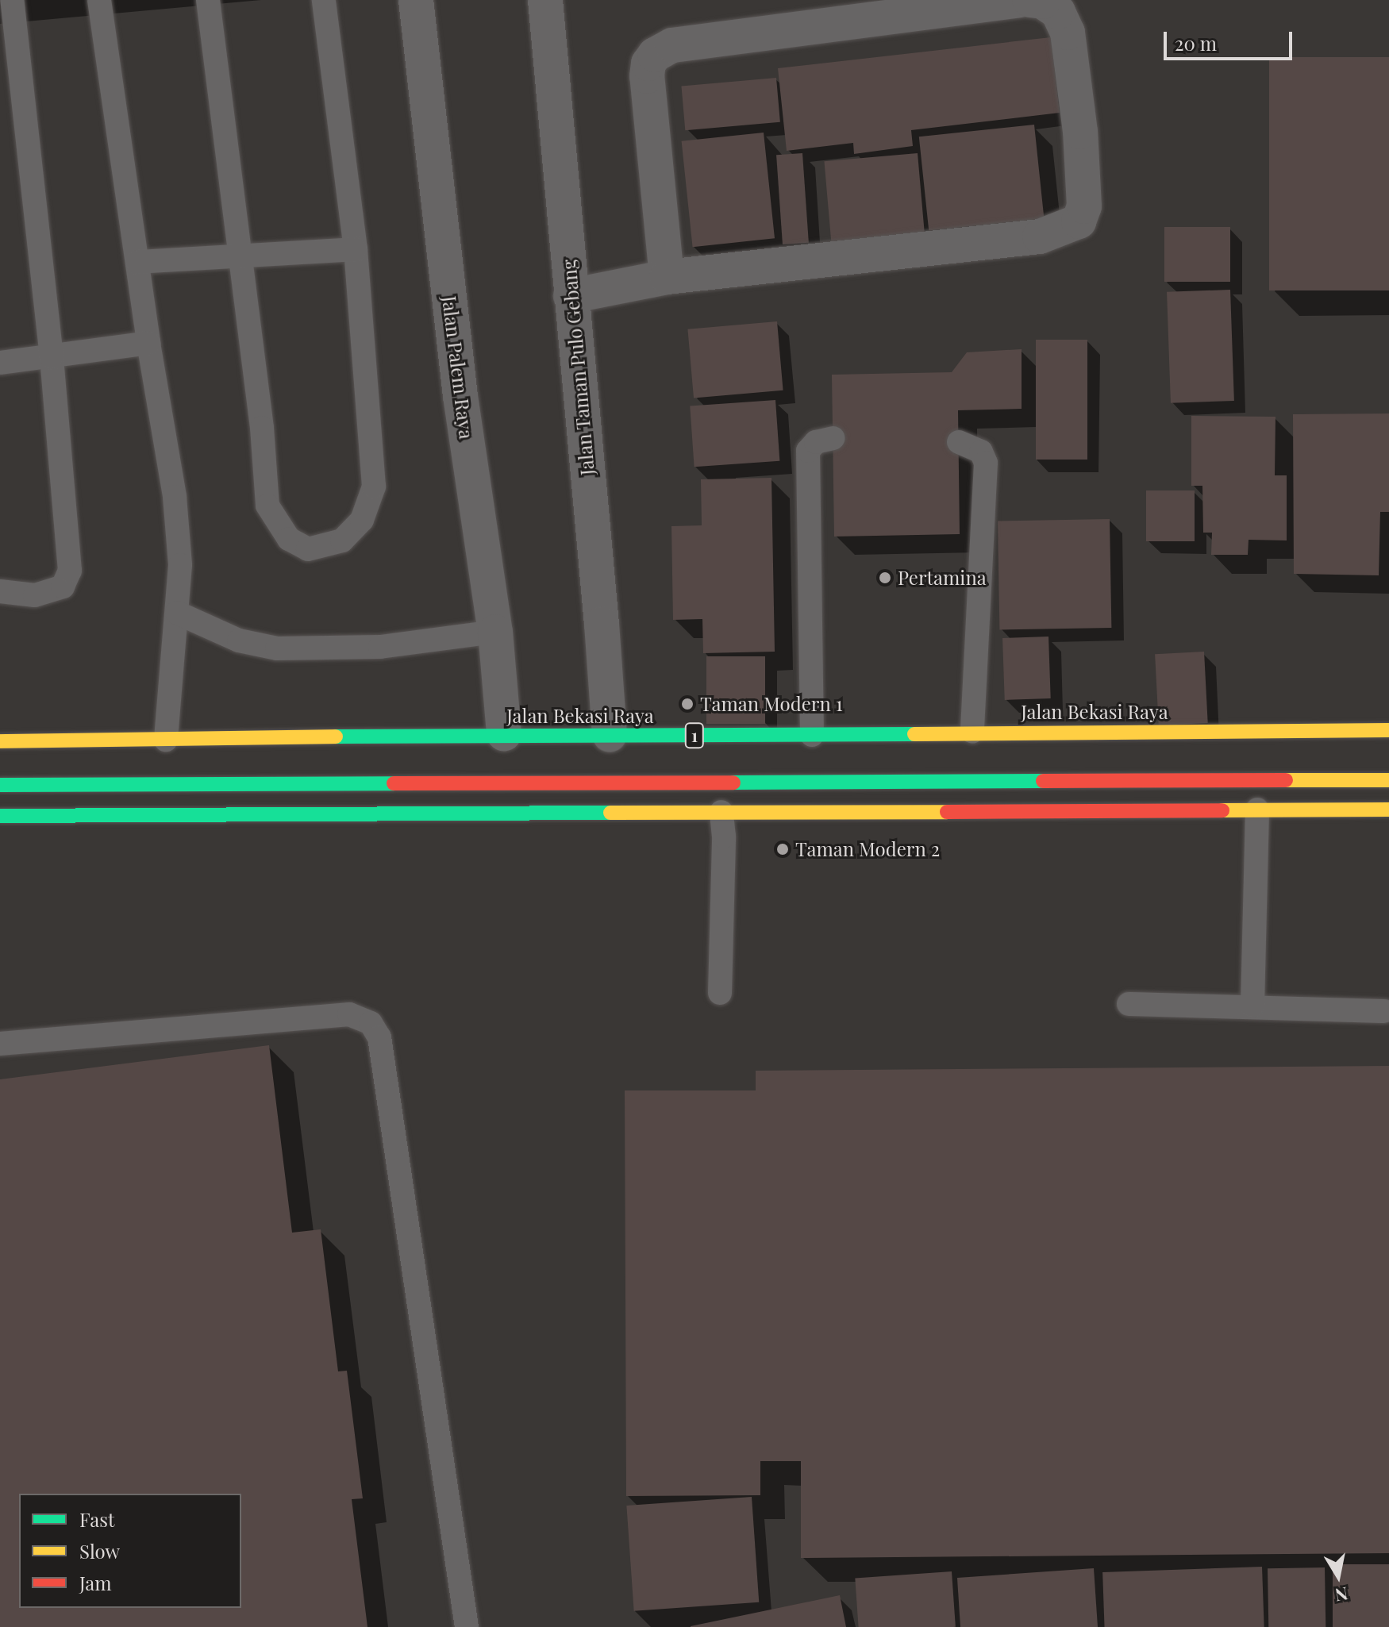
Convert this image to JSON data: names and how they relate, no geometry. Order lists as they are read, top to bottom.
{
  "streets": {
    "highway": ["Jalan Bekasi Raya", "1"],
    "street": ["Jalan Palem Raya", "Jalan Taman Pulo Gebang"]
  },
  "crossings": [
    ["Jalan Palem Raya", "Jalan Bekasi Raya"],
    ["Jalan Taman Pulo Gebang", "Jalan Bekasi Raya"]
  ],
  "places": ["Pertamina", "Taman Modern 1", "Taman Modern 2"],
  "legend": ["Fast", "Slow", "Jam"],
  "scale_bar": "20 m",
  "north": "bottom"
}
